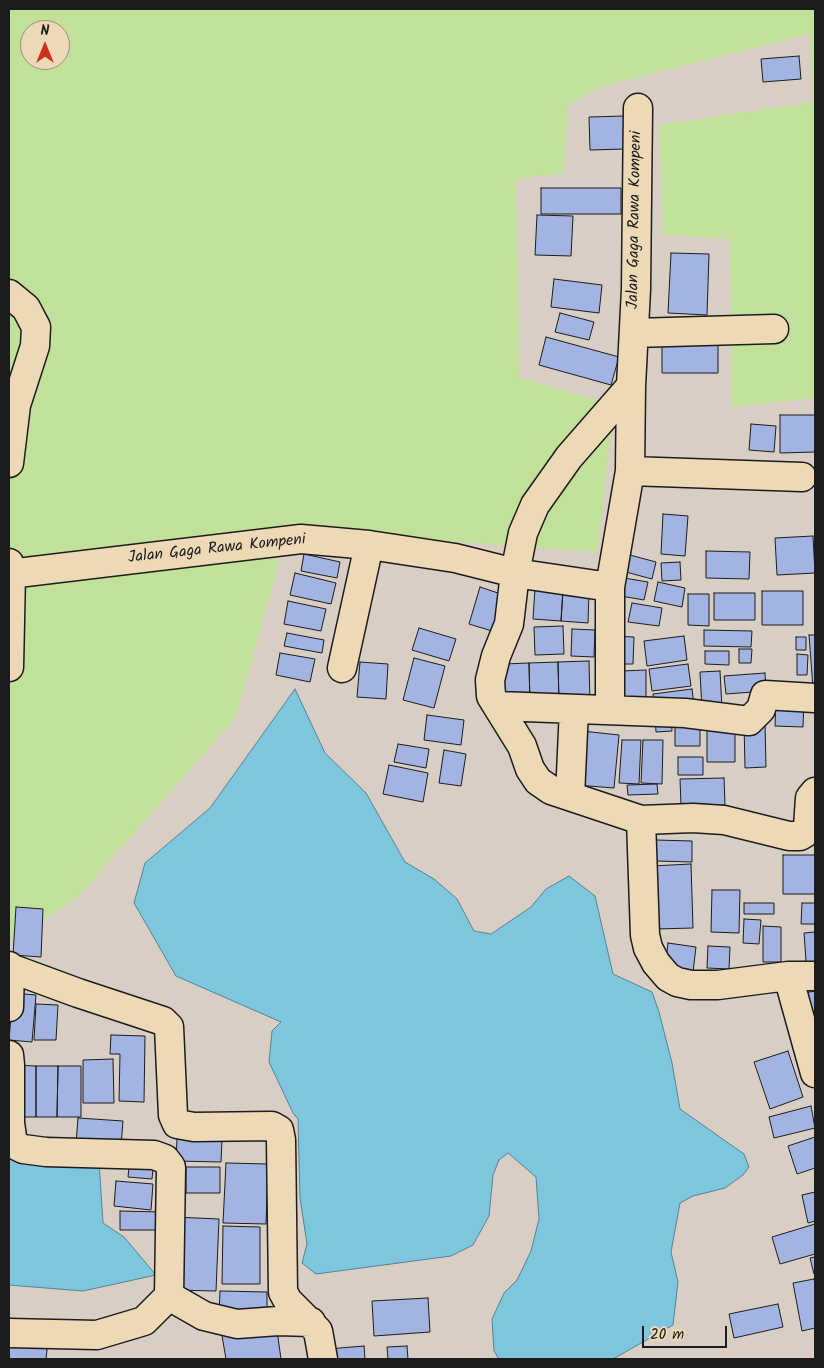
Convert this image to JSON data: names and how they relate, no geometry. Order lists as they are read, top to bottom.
{
  "streets": {
    "street": ["Jalan Gaga Rawa Kompeni"]
  },
  "scale_bar": "20 m",
  "north": "top"
}
